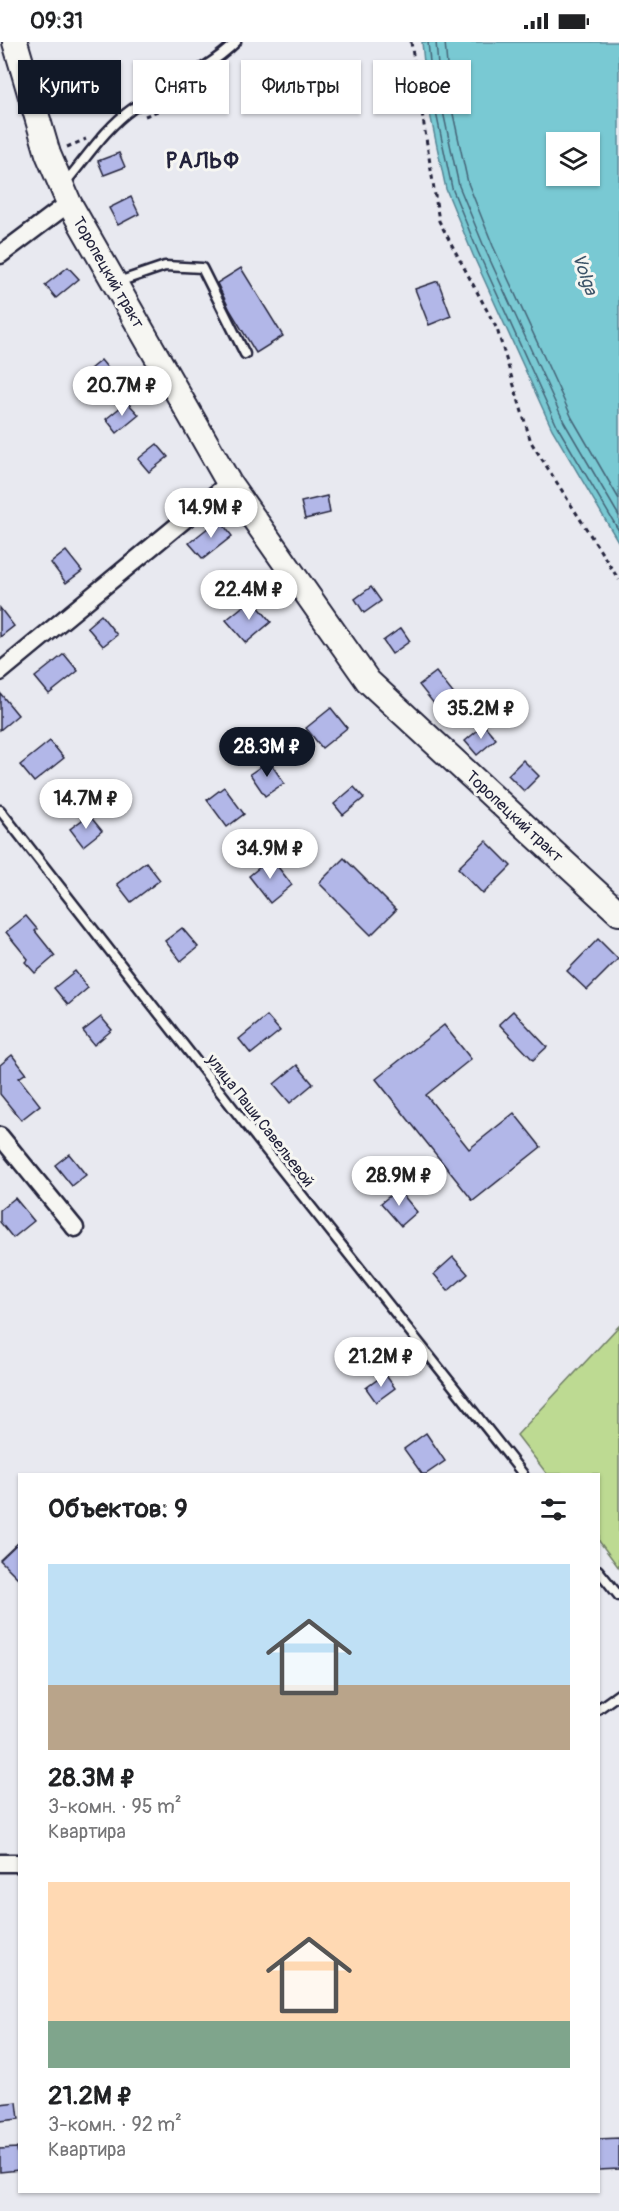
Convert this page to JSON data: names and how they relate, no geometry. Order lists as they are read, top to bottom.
{
  "streets": {
    "main road": ["Торопецкий тракт"],
    "lane": ["улица Паши Савельевой"]
  },
  "districts": ["РАЛЬФ"],
  "water": ["Volga"],
  "page": {
    "status": "09:31",
    "chip": [
      "Купить",
      "Снять",
      "Фильтры",
      "Новое"
    ],
    "price": [
      "20.7M ₽",
      "14.9M ₽",
      "22.4M ₽",
      "35.2M ₽",
      "28.3M ₽",
      "14.7M ₽",
      "34.9M ₽",
      "28.9M ₽",
      "21.2M ₽"
    ],
    "heading": "Объектов: 9",
    "list": [
      {
        "name": "28.3M ₽",
        "note": "3-комн. · 95 m² · Квартира"
      },
      {
        "name": "21.2M ₽",
        "note": "3-комн. · 92 m² · Квартира"
      }
    ]
  }
}
